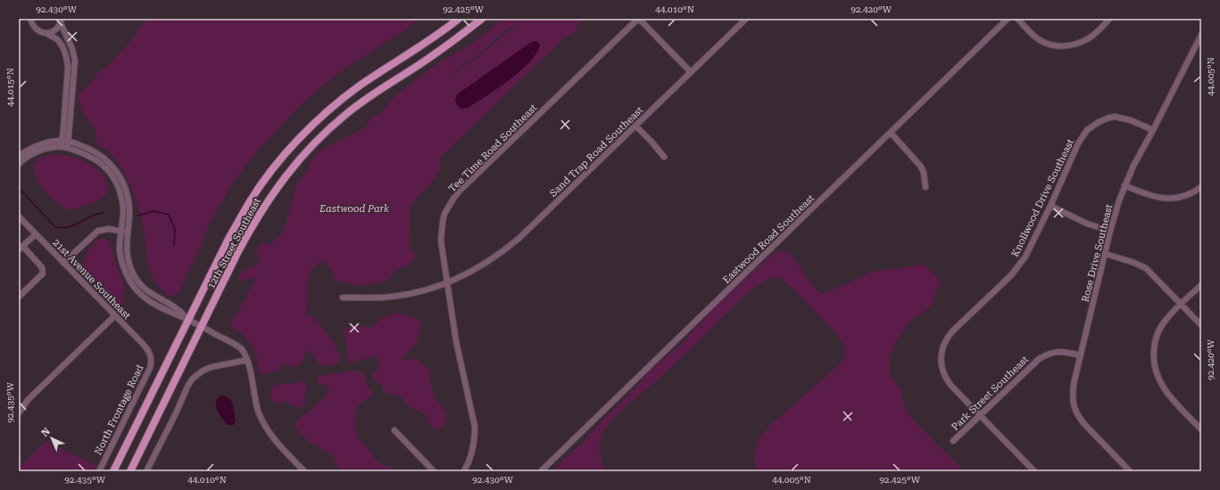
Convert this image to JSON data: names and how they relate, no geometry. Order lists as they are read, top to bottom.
{
  "streets": {
    "main road": ["12th Street Southeast"],
    "street": [
      "Tee Time Road Southeast",
      "Sand Trap Road Southeast",
      "Knollwood Drive Southeast",
      "Eastwood Road Southeast",
      "Rose Drive Southeast",
      "21st Avenue Southeast",
      "Park Street Southeast",
      "North Frontage Road"
    ]
  },
  "crossings": [
    ["Tee Time Road Southeast", "Sand Trap Road Southeast"],
    ["Knollwood Drive Southeast", "Rose Drive Southeast"],
    ["Knollwood Drive Southeast", "Park Street Southeast"],
    ["Rose Drive Southeast", "Park Street Southeast"],
    ["21st Avenue Southeast", "North Frontage Road"]
  ],
  "parks": ["Eastwood Park"],
  "north": "top left",
  "coordinates": [
    "92.430°W",
    "92.425°W",
    "44.010°N",
    "92.420°W",
    "44.005°N",
    "44.015°N",
    "92.435°W"
  ]
}
